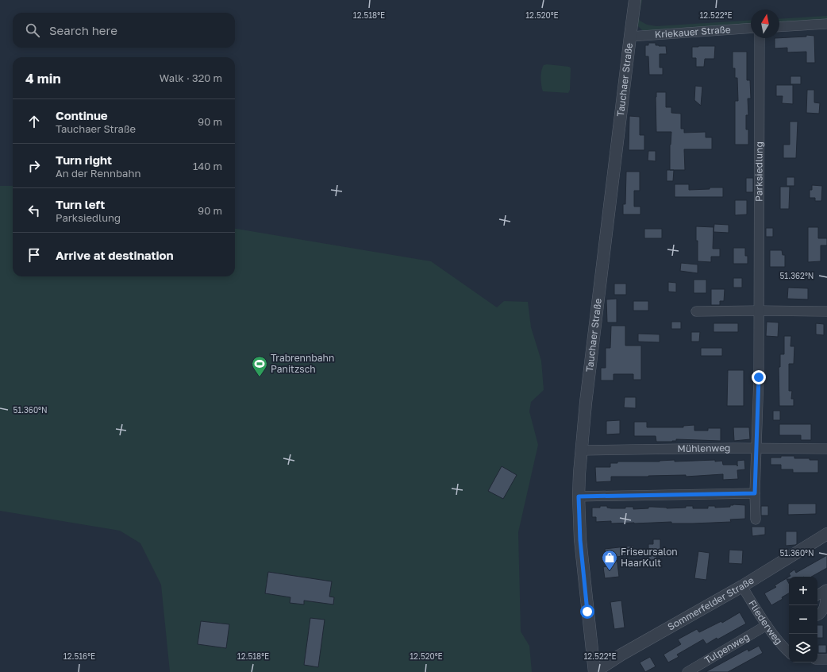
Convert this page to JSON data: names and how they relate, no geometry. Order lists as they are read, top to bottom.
{
  "streets": {
    "street": [
      "Kriekauer Straße",
      "Tauchaer Straße",
      "Parksiedlung",
      "Mühlenweg",
      "Sommerfelder Straße",
      "Fliederweg",
      "Tulpenweg"
    ]
  },
  "crossings": [
    ["Kriekauer Straße", "Tauchaer Straße"],
    ["Tauchaer Straße", "Mühlenweg"],
    ["Tauchaer Straße", "Sommerfelder Straße"],
    ["Parksiedlung", "Mühlenweg"],
    ["Sommerfelder Straße", "Fliederweg"],
    ["Fliederweg", "Tulpenweg"]
  ],
  "places": {
    "sports": ["Trabrennbahn Panitzsch"],
    "shop": ["Friseursalon HaarKult"]
  },
  "north": "top",
  "page": {
    "search": "Search here",
    "heading": ["4 min", "Walk · 320 m"],
    "list": [
      ["Continue", "Tauchaer Straße", "90 m"],
      ["Turn right", "An der Rennbahn", "140 m"],
      ["Turn left", "Parksiedlung", "90 m"],
      "Arrive at destination"
    ],
    "map_buttons": ["+", "−"]
  },
  "coordinates": [
    "12.518°E",
    "12.520°E",
    "12.522°E",
    "51.362°N",
    "51.360°N",
    "12.516°E"
  ]
}
